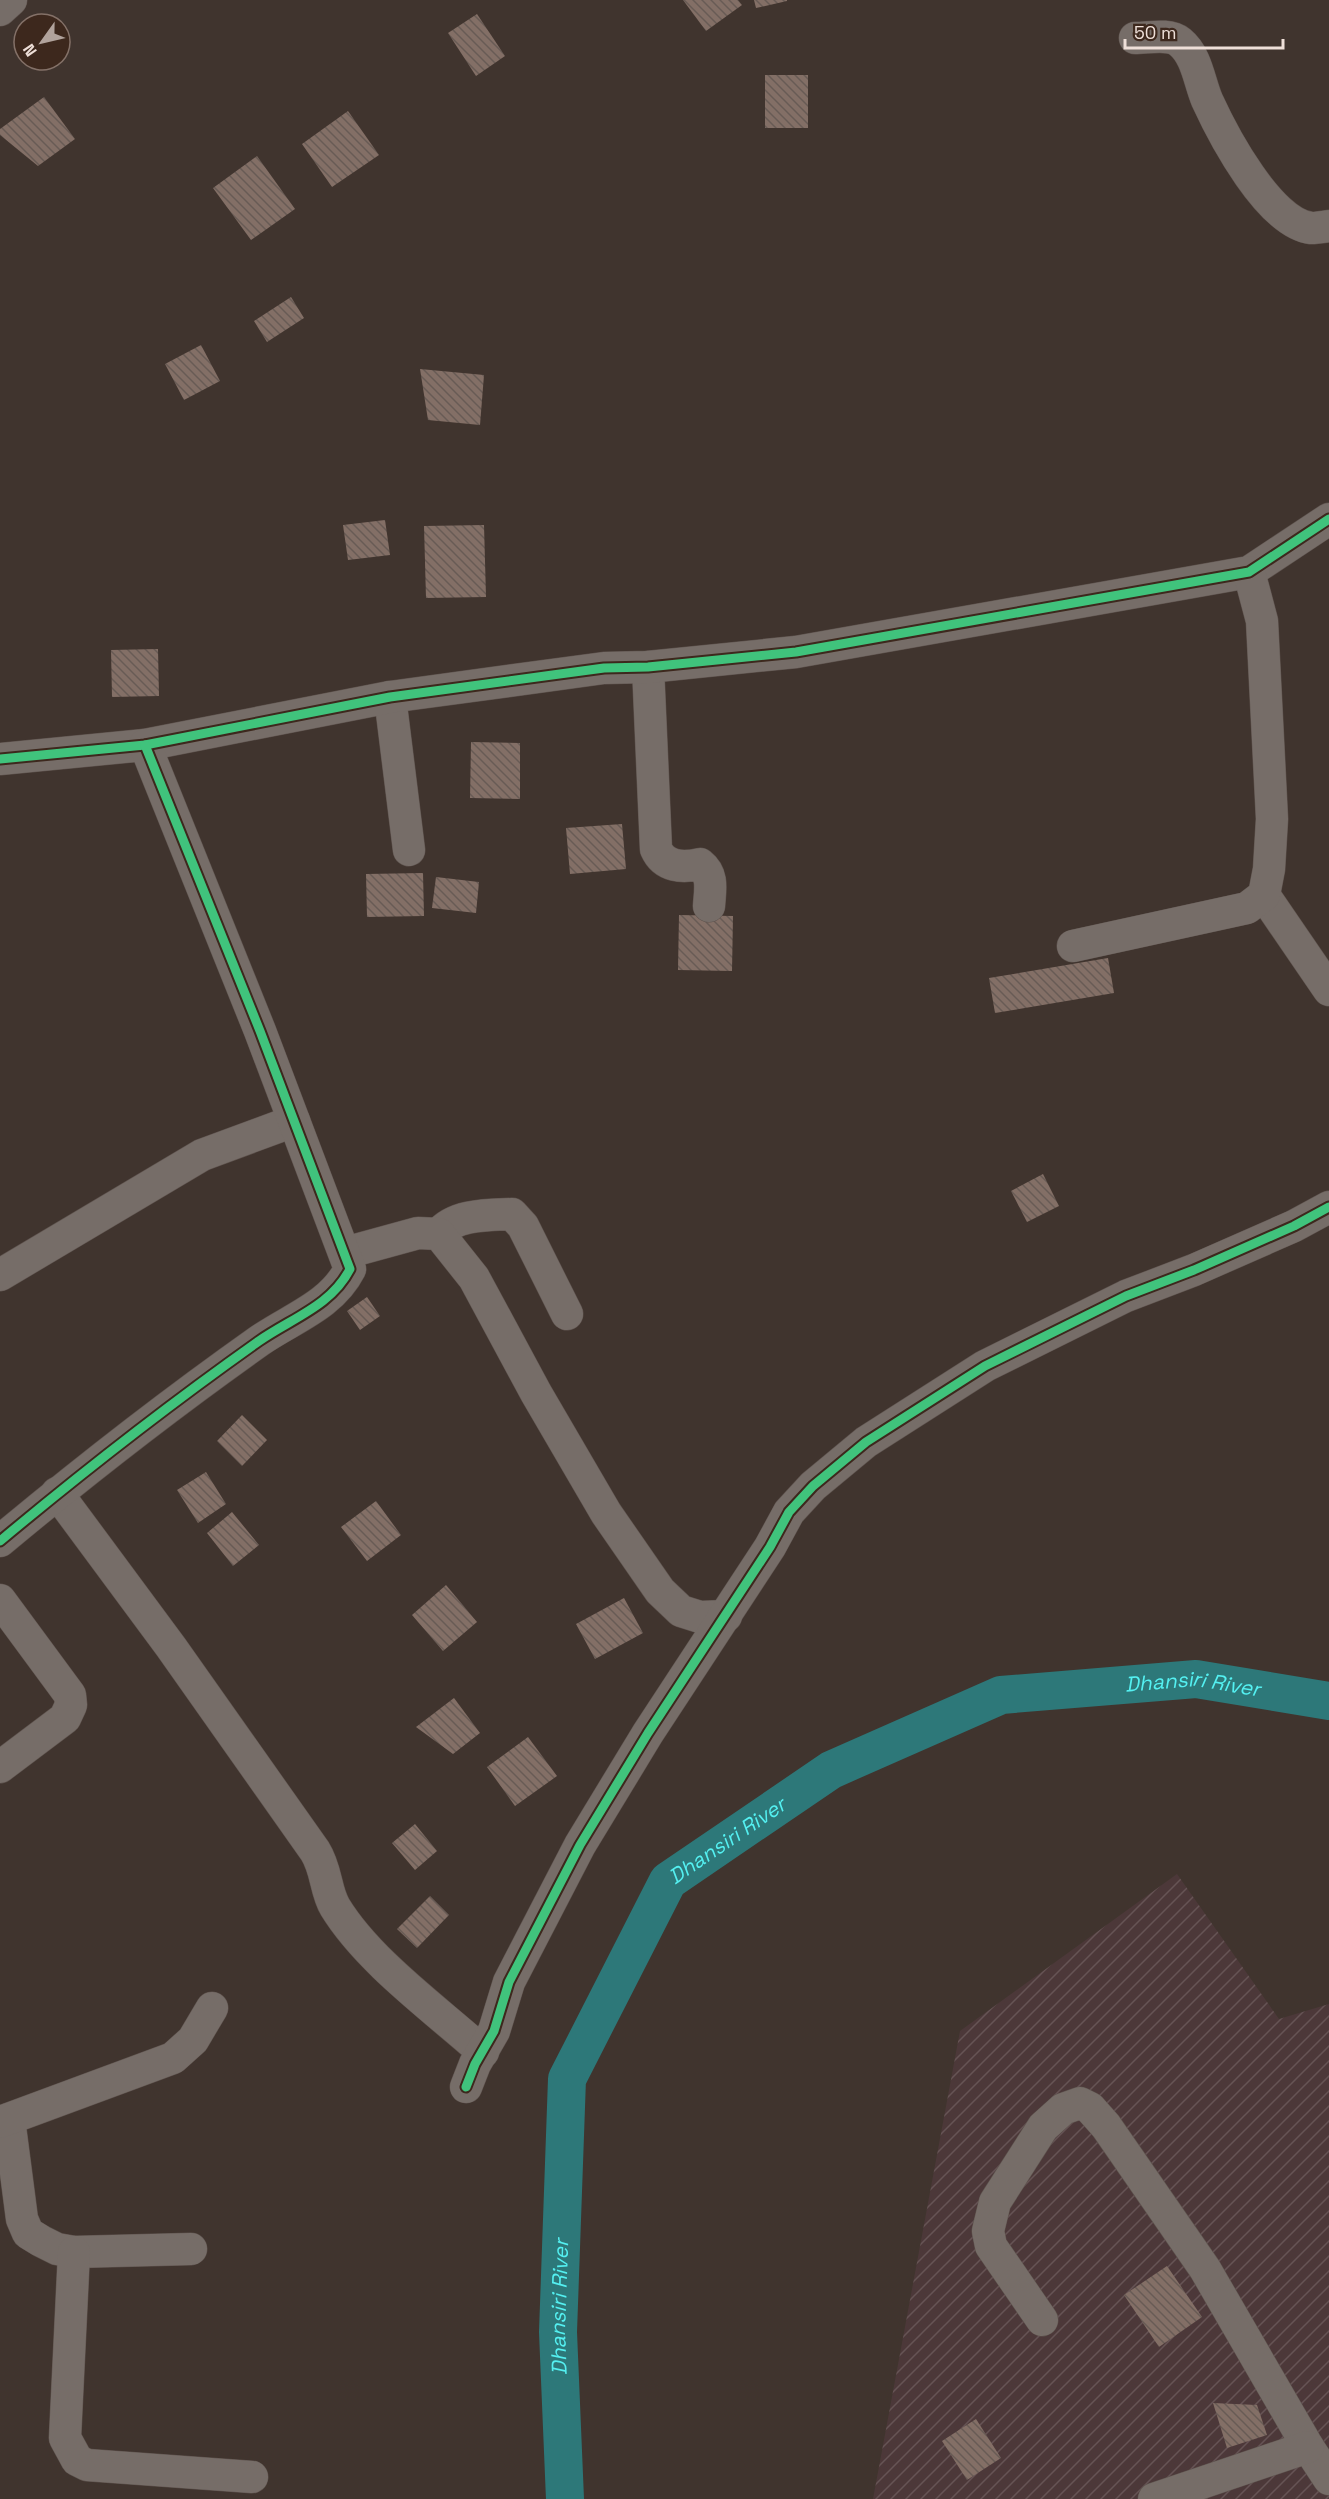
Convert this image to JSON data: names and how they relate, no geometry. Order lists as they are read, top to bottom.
{
  "water": ["Dhansiri River"],
  "scale_bar": "50 m",
  "north": "bottom left"
}
